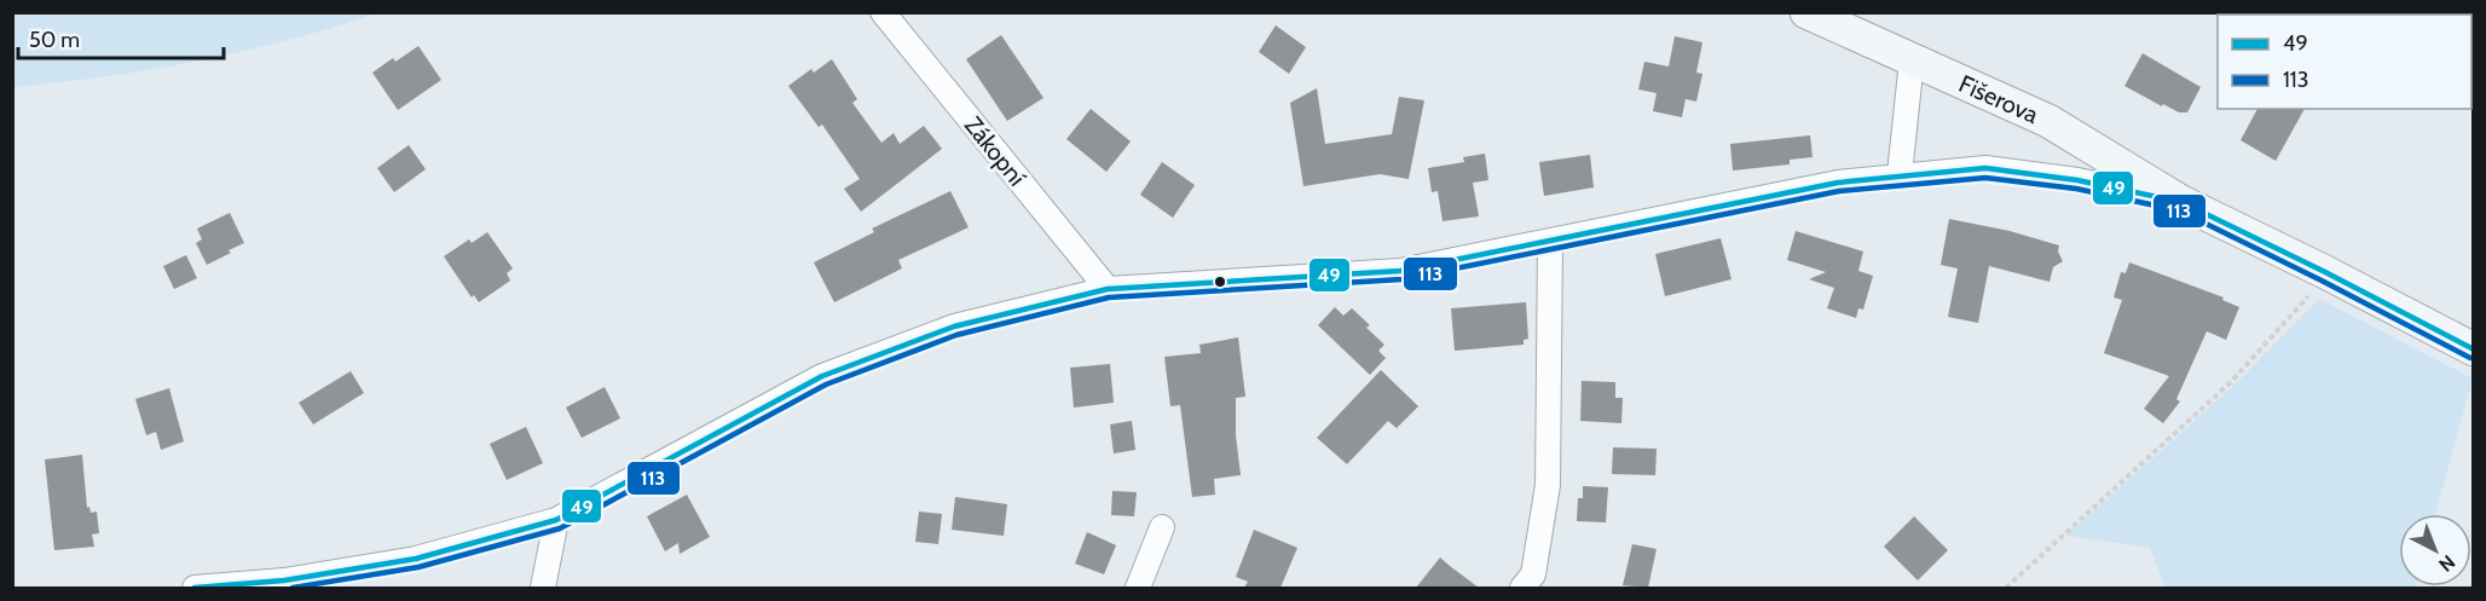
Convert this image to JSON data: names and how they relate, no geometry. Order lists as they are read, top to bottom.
{
  "streets": {
    "street": ["Fišerova", "Zákopní"]
  },
  "lines": ["transit line 49", "transit line 113"],
  "legend": ["49", "113"],
  "scale_bar": "50 m",
  "north": "bottom right"
}
